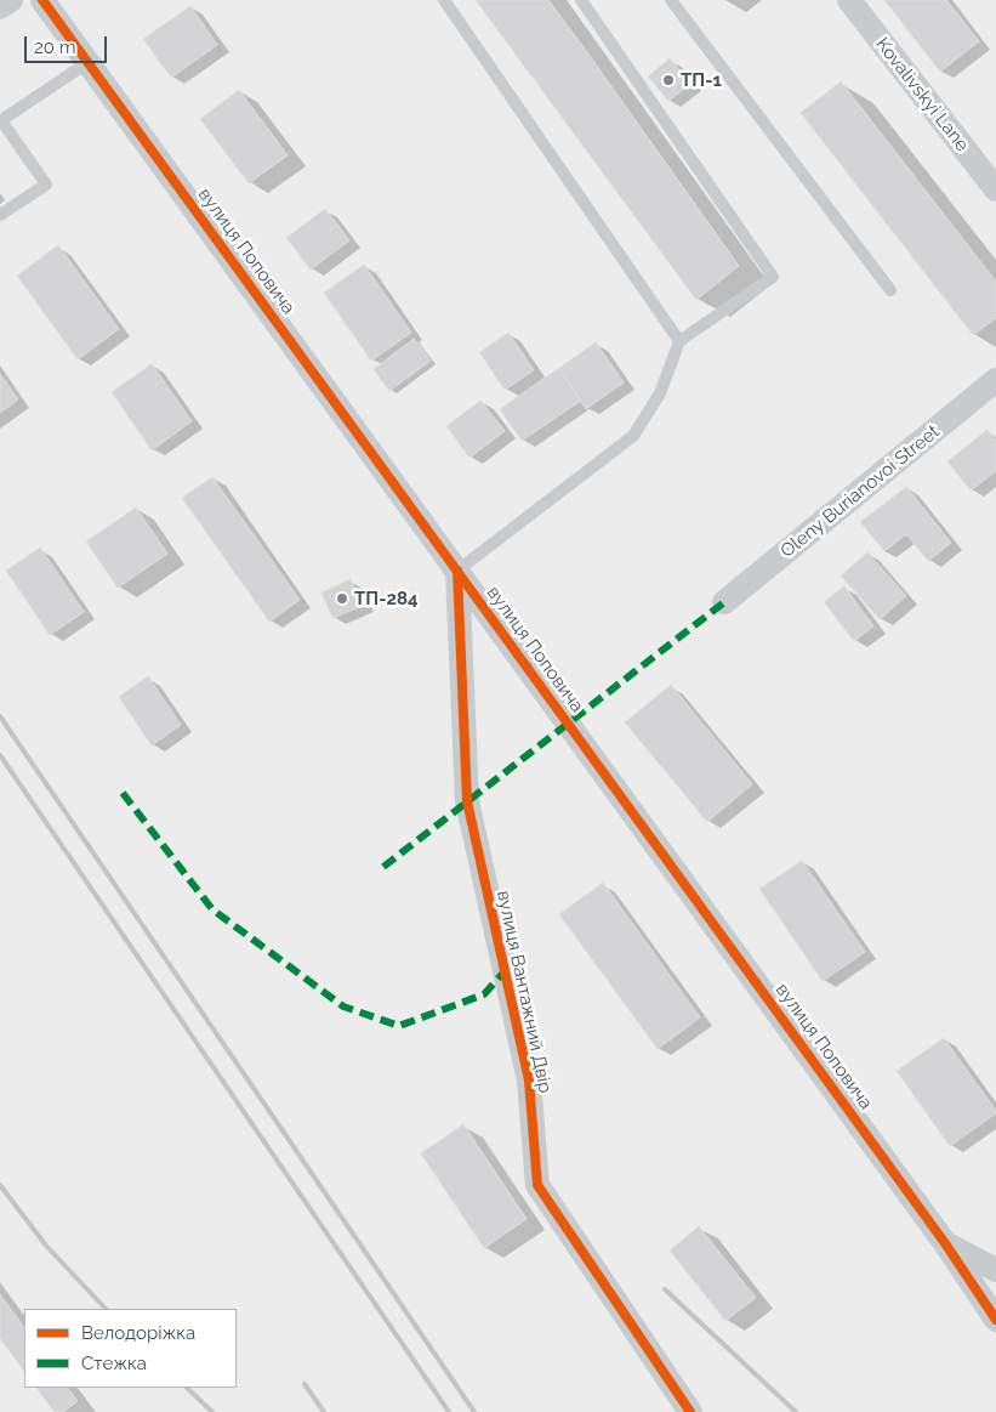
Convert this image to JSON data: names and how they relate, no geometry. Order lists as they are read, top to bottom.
{
  "streets": {
    "street": [
      "Kovalivskyi Lane",
      "вулиця Поповича",
      "Oleny Burianovoi Street",
      "вулиця Вантажний Двір"
    ]
  },
  "crossings": [
    ["вулиця Поповича", "вулиця Вантажний Двір"]
  ],
  "places": ["ТП-1", "ТП-284"],
  "legend": ["Велодоріжка", "Стежка"],
  "scale_bar": "20 m"
}
